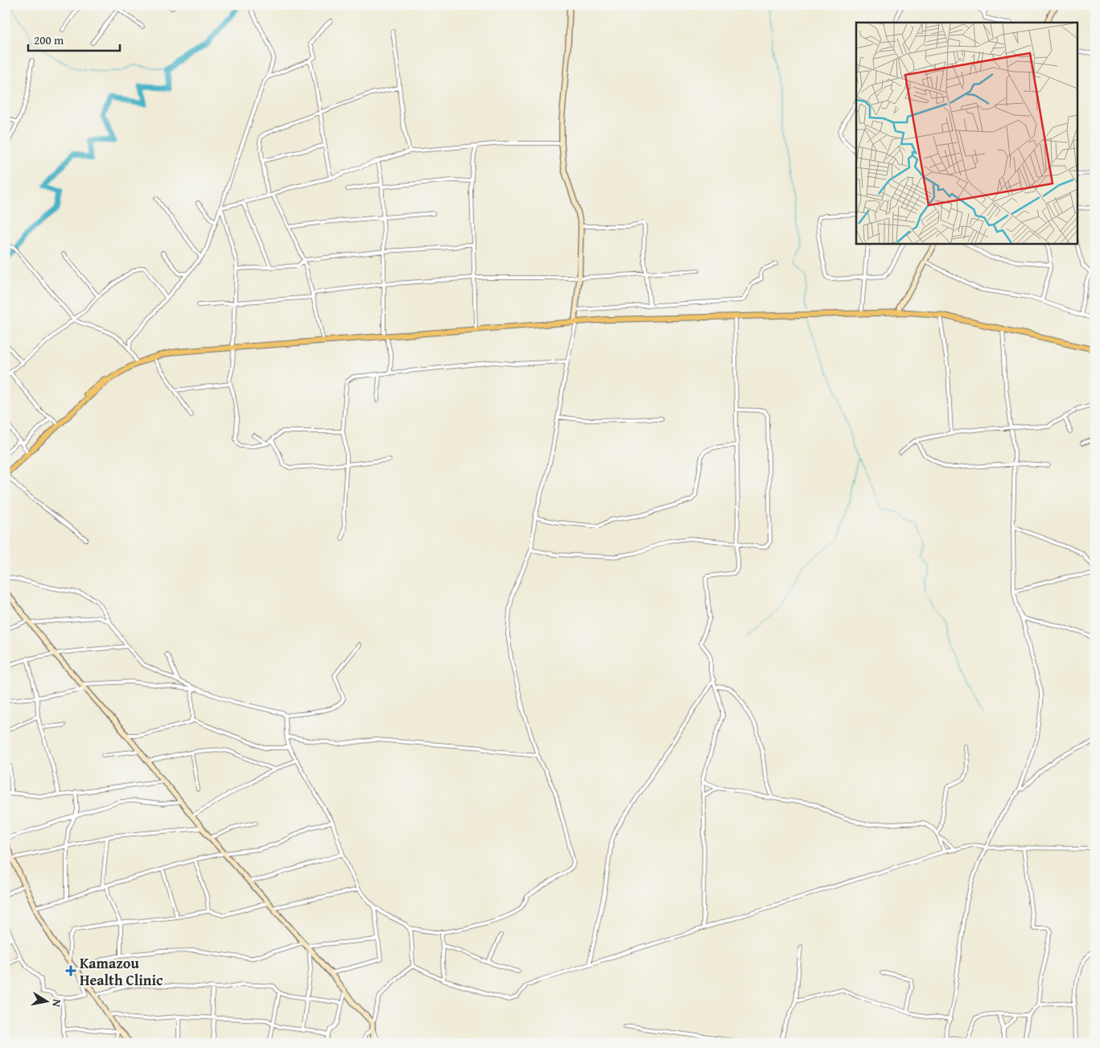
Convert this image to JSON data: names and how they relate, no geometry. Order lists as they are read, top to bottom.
{
  "places": {
    "health": ["Kamazou Health Clinic"]
  },
  "scale_bar": "200 m",
  "north": "right"
}
